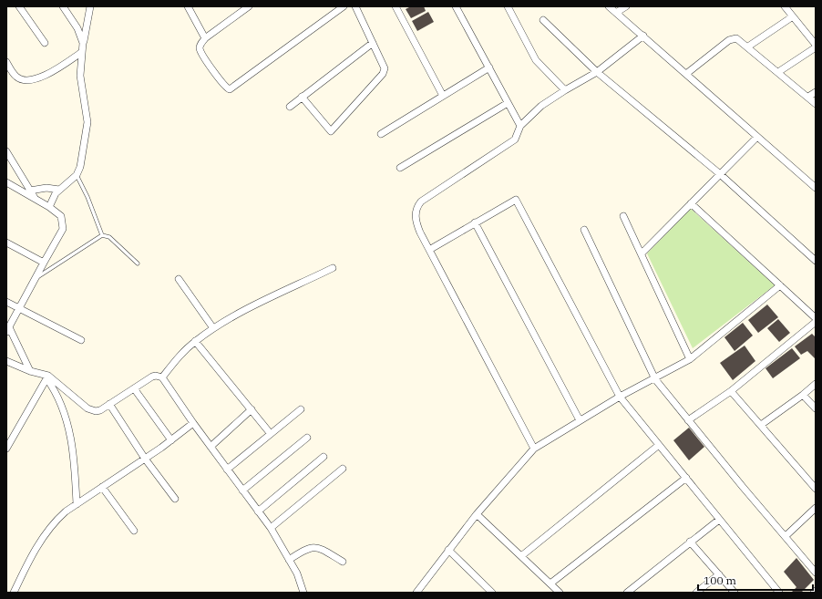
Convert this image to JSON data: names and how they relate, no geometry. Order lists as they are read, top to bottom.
{
  "scale_bar": "100 m"
}
